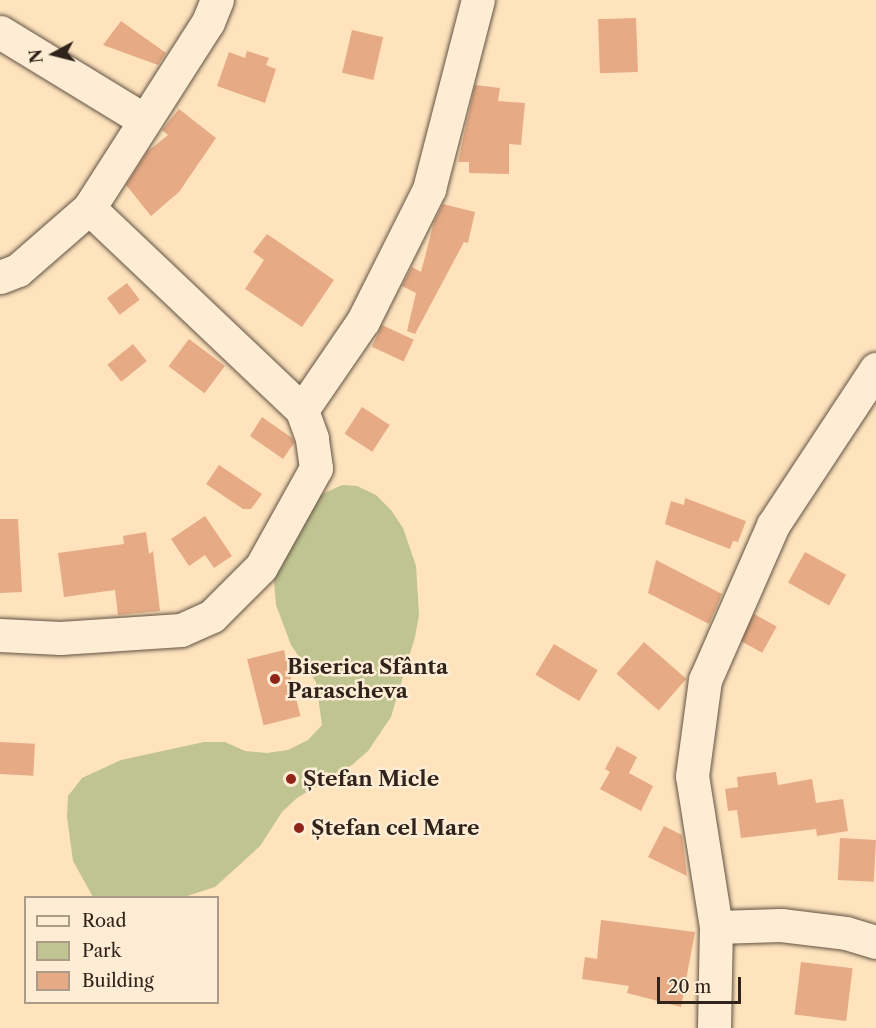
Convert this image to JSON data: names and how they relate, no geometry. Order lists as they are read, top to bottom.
{
  "places": ["Biserica Sfânta Parascheva", "Ștefan Micle", "Ștefan cel Mare"],
  "legend": ["Road", "Park", "Building"],
  "scale_bar": "20 m",
  "north": "left"
}
